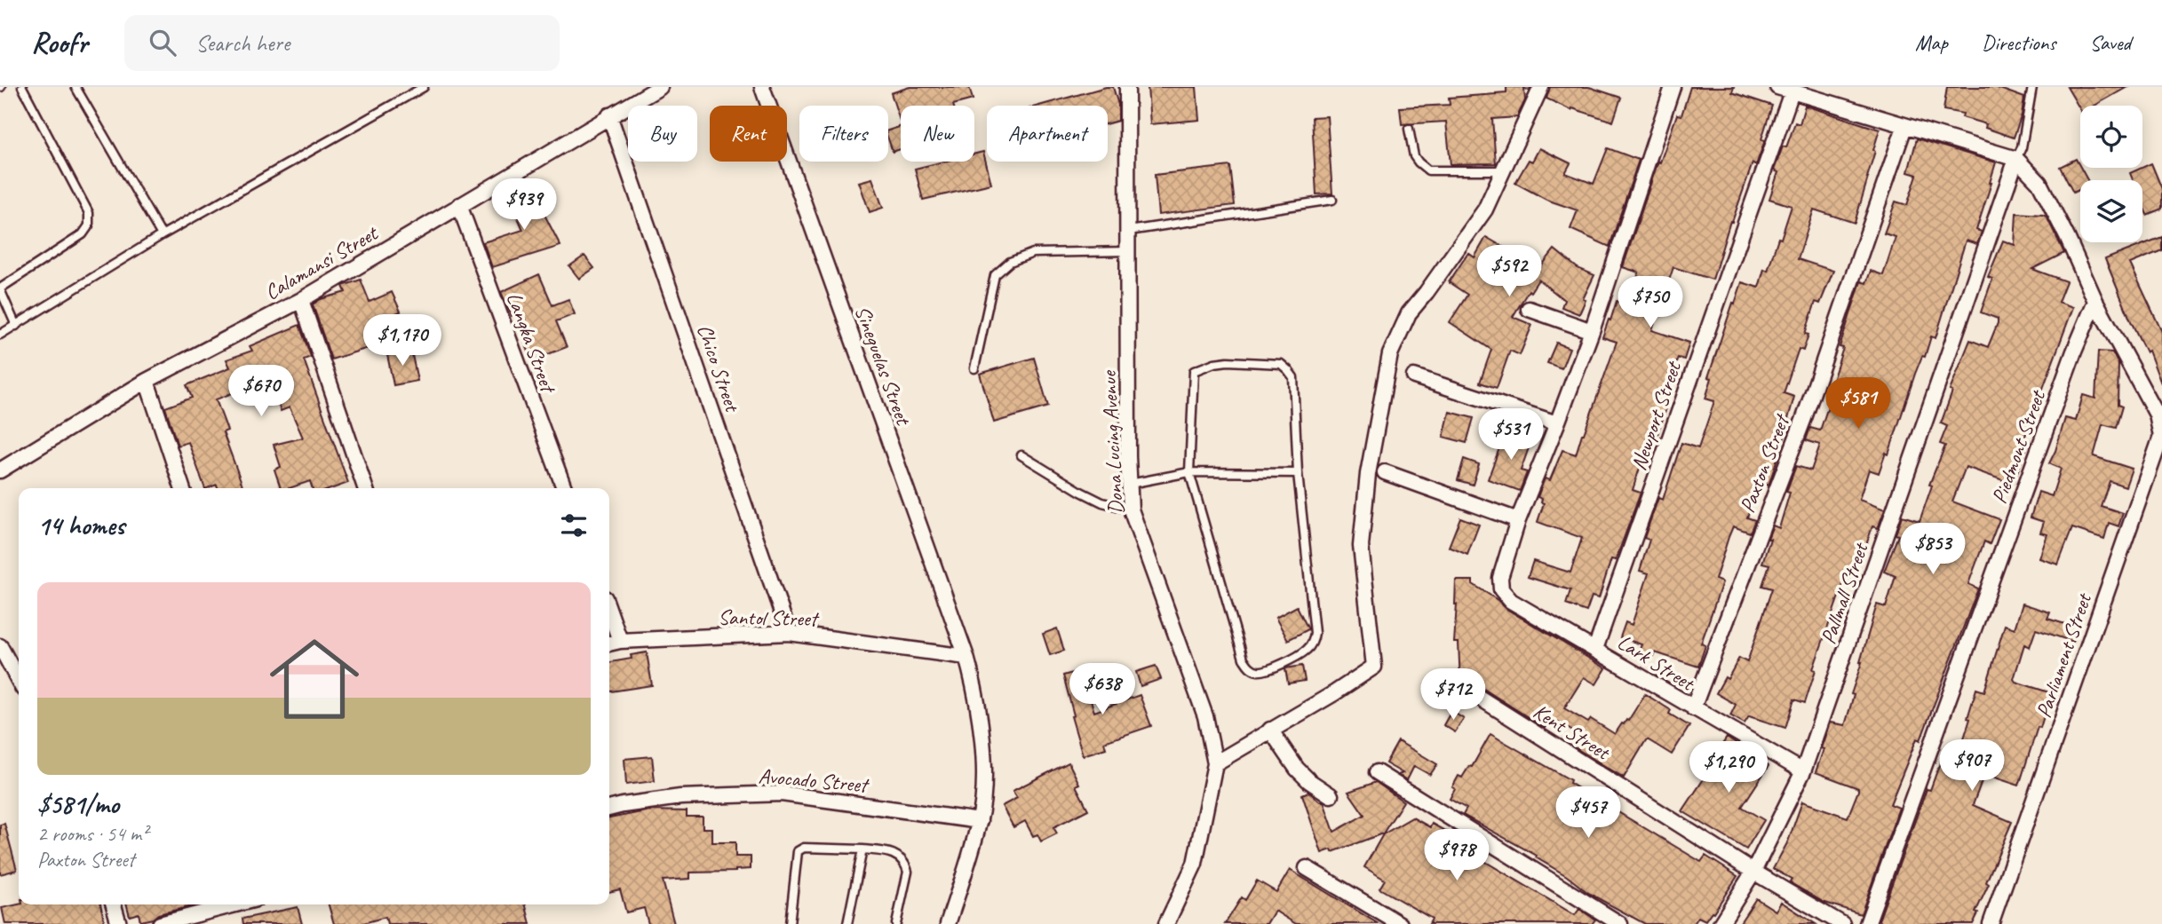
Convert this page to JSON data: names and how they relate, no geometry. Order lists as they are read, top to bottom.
{
  "streets": {
    "street": [
      "Calamansi Street",
      "Langka Street",
      "Sineguelas Street",
      "Chico Street",
      "Newport Street",
      "Dona Lucing Avenue",
      "Piedmont Street",
      "Paxton Street",
      "Pallmall Street",
      "Santol Street",
      "Parliament Street",
      "Lark Street",
      "Kent Street",
      "Avocado Street"
    ]
  },
  "crossings": [
    ["Calamansi Street", "Langka Street"],
    ["Calamansi Street", "Chico Street"],
    ["Sineguelas Street", "Santol Street"],
    ["Sineguelas Street", "Avocado Street"],
    ["Chico Street", "Santol Street"],
    ["Newport Street", "Lark Street"],
    ["Paxton Street", "Lark Street"],
    ["Pallmall Street", "Lark Street"],
    ["Pallmall Street", "Kent Street"]
  ],
  "page": {
    "header": "Roofr",
    "search": "Search here",
    "nav": ["Map", "Directions", "Saved"],
    "chip": [
      "Buy",
      "Rent",
      "Filters",
      "New",
      "Apartment"
    ],
    "price": [
      "$939",
      "$592",
      "$750",
      "$1,170",
      "$670",
      "$581",
      "$531",
      "$853",
      "$638",
      "$712",
      "$907",
      "$1,290",
      "$457",
      "$978"
    ],
    "heading": "14 homes",
    "list": [
      {
        "name": "$581/mo",
        "note": "2 rooms · 54 m² · Paxton Street"
      }
    ]
  }
}
